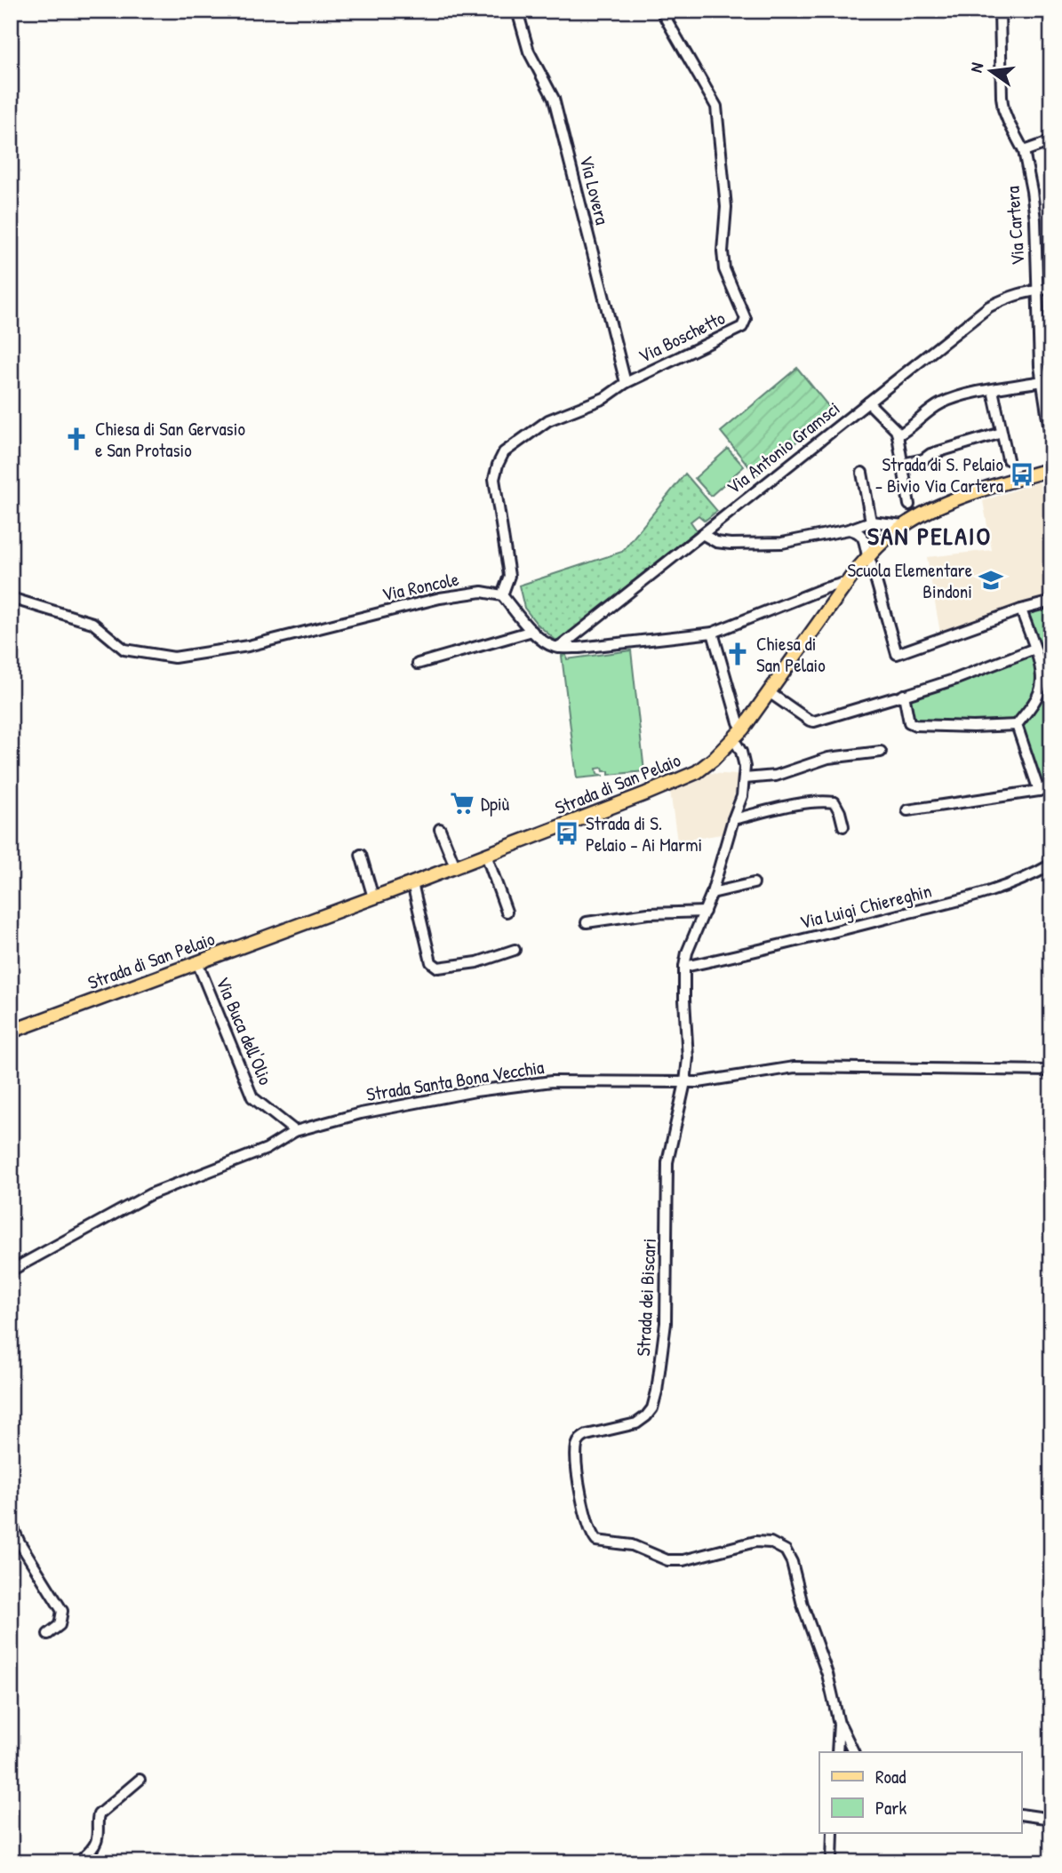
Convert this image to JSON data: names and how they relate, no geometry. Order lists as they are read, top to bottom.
{
  "streets": {
    "main road": ["Strada di San Pelaio"],
    "street": [
      "Via Lovera",
      "Via Cartera",
      "Via Boschetto",
      "Via Antonio Gramsci",
      "Via Roncole",
      "Via Luigi Chiereghin",
      "Via Buca dell'Olio",
      "Strada Santa Bona Vecchia",
      "Strada dei Biscari"
    ]
  },
  "crossings": [
    ["Via Lovera", "Via Boschetto"],
    ["Via Cartera", "Via Antonio Gramsci"],
    ["Via Boschetto", "Via Roncole"],
    ["Strada di San Pelaio", "Via Buca dell'Olio"],
    ["Via Luigi Chiereghin", "Strada dei Biscari"],
    ["Via Buca dell'Olio", "Strada Santa Bona Vecchia"],
    ["Strada Santa Bona Vecchia", "Strada dei Biscari"]
  ],
  "districts": ["SAN PELAIO"],
  "places": {
    "church": ["Chiesa di San Gervasio e San Protasio", "Chiesa di San Pelaio"],
    "bus stop": ["Strada di S. Pelaio - Bivio Via Cartera", "Strada di S. Pelaio - Ai Marmi"],
    "school or university": ["Scuola Elementare Bindoni"],
    "supermarket": ["Dpiù"]
  },
  "legend": ["Road", "Park"],
  "north": "left"
}
